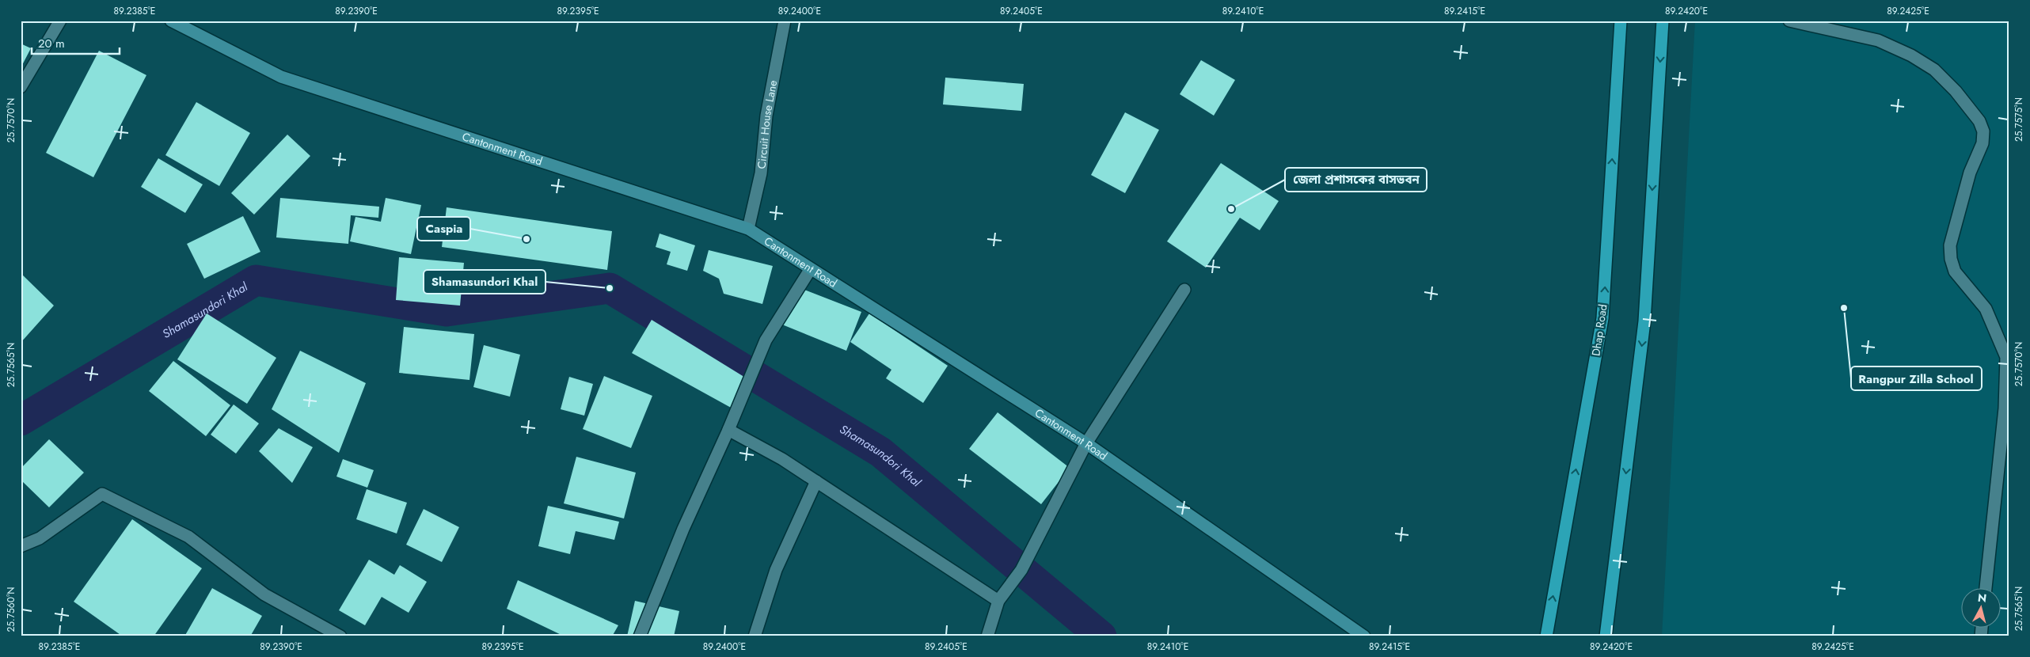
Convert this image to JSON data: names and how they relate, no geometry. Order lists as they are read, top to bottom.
{
  "streets": {
    "highway": ["Dhap Road"],
    "main road": ["Cantonment Road"],
    "street": ["Circuit House Lane"]
  },
  "crossings": [
    ["Circuit House Lane", "Cantonment Road"]
  ],
  "water": ["Shamasundori Khal"],
  "places": [
    "জেলা প্রশাসকের বাসভবন",
    "Caspia",
    "Shamasundori Khal",
    "Rangpur Zilla School"
  ],
  "scale_bar": "20 m",
  "north": "top",
  "coordinates": [
    "89.2385°E",
    "89.2390°E",
    "89.2395°E",
    "89.2400°E",
    "89.2405°E",
    "89.2410°E",
    "89.2415°E",
    "89.2420°E",
    "89.2425°E",
    "25.7575°N",
    "25.7570°N",
    "25.7565°N",
    "25.7560°N"
  ]
}
